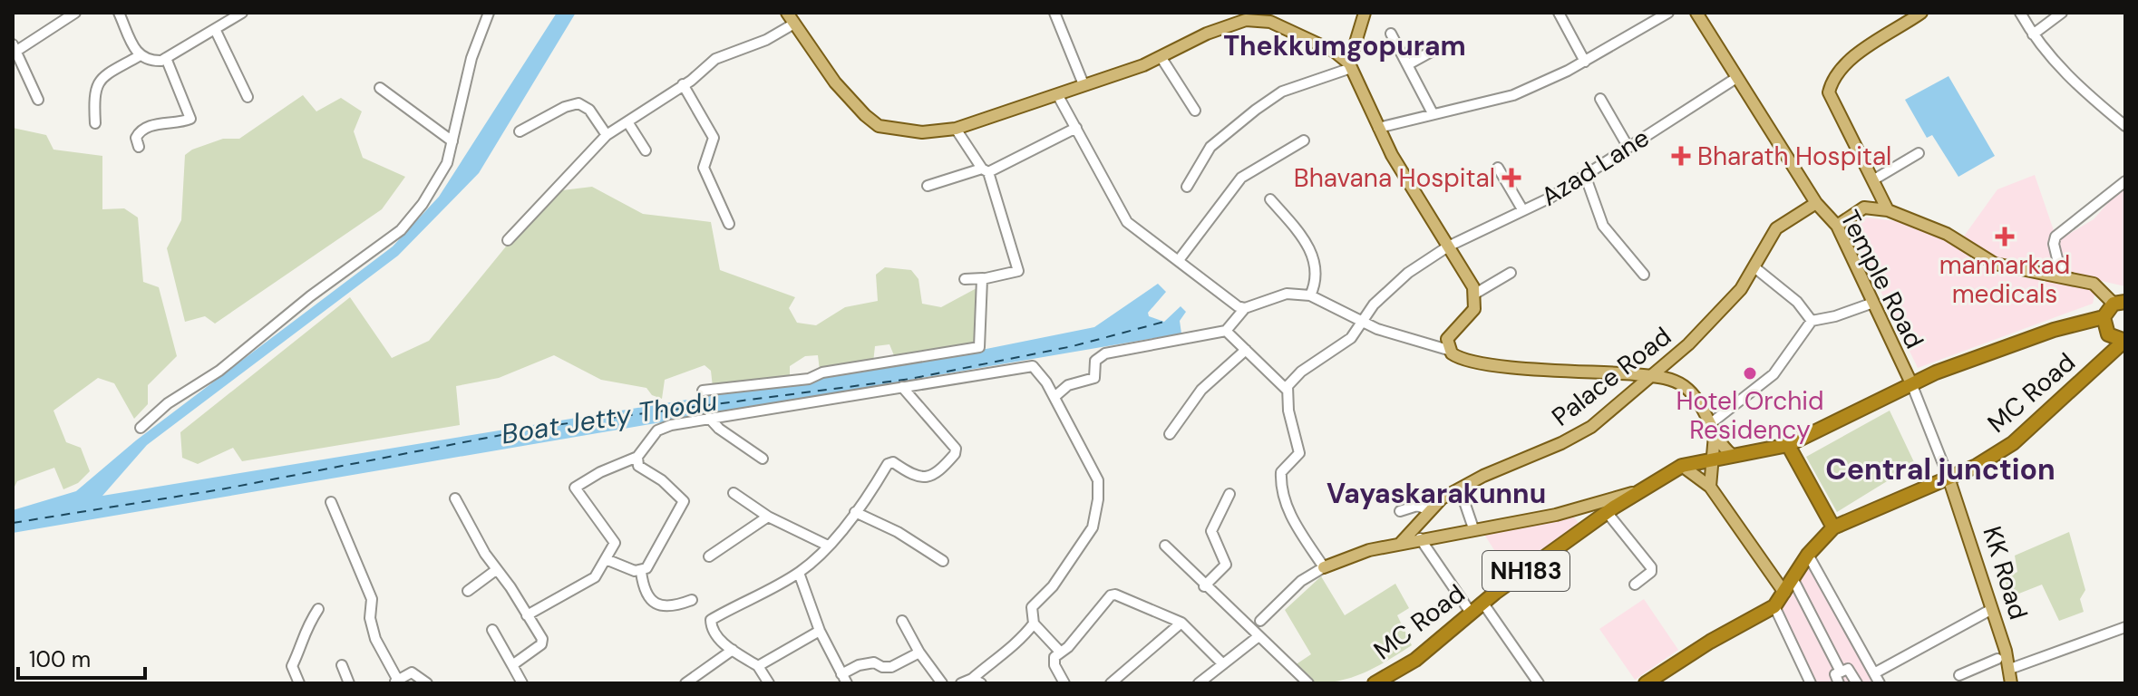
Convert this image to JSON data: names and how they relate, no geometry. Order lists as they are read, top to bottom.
{
  "streets": {
    "highway": ["MC Road", "NH183"],
    "main road": ["Temple Road", "Palace Road", "KK Road"],
    "street": ["Azad Lane"]
  },
  "crossings": [
    ["Azad Lane", "Temple Road"],
    ["Temple Road", "Palace Road"],
    ["Temple Road", "MC Road"],
    ["MC Road", "NH183"],
    ["MC Road", "KK Road"]
  ],
  "districts": ["Thekkumgopuram", "Central junction", "Vayaskarakunnu"],
  "water": ["Boat Jetty Thodu"],
  "places": {
    "health": ["Bharath Hospital", "Bhavana Hospital", "mannarkad medicals"],
    "other": ["Hotel Orchid Residency"]
  },
  "scale_bar": "100 m"
}
